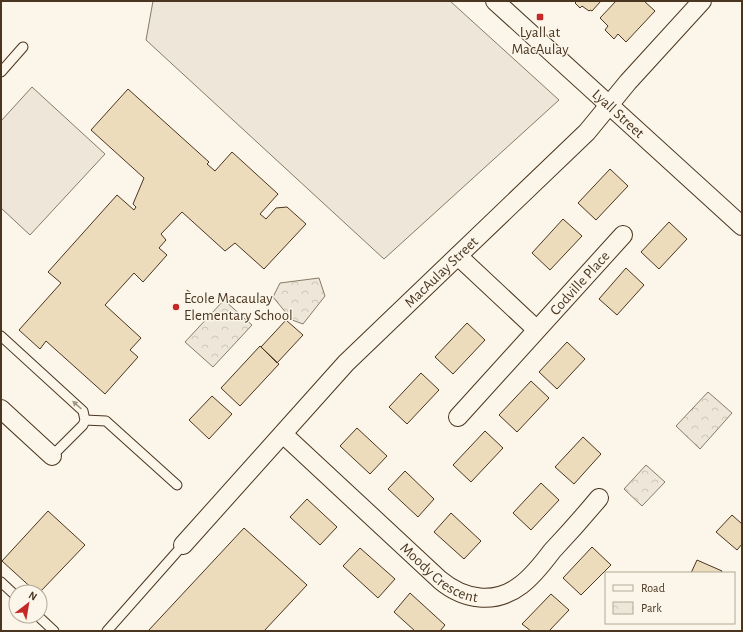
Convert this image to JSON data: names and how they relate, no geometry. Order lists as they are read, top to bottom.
{
  "streets": {
    "street": [
      "Lyall Street",
      "MacAulay Street",
      "Codville Place",
      "Moody Crescent"
    ]
  },
  "crossings": [
    ["Lyall Street", "MacAulay Street"],
    ["MacAulay Street", "Moody Crescent"]
  ],
  "places": {
    "transit": ["Lyall at MacAulay"],
    "other": ["Ècole Macaulay Elementary School"]
  },
  "legend": ["Road", "Park"],
  "north": "top right"
}
